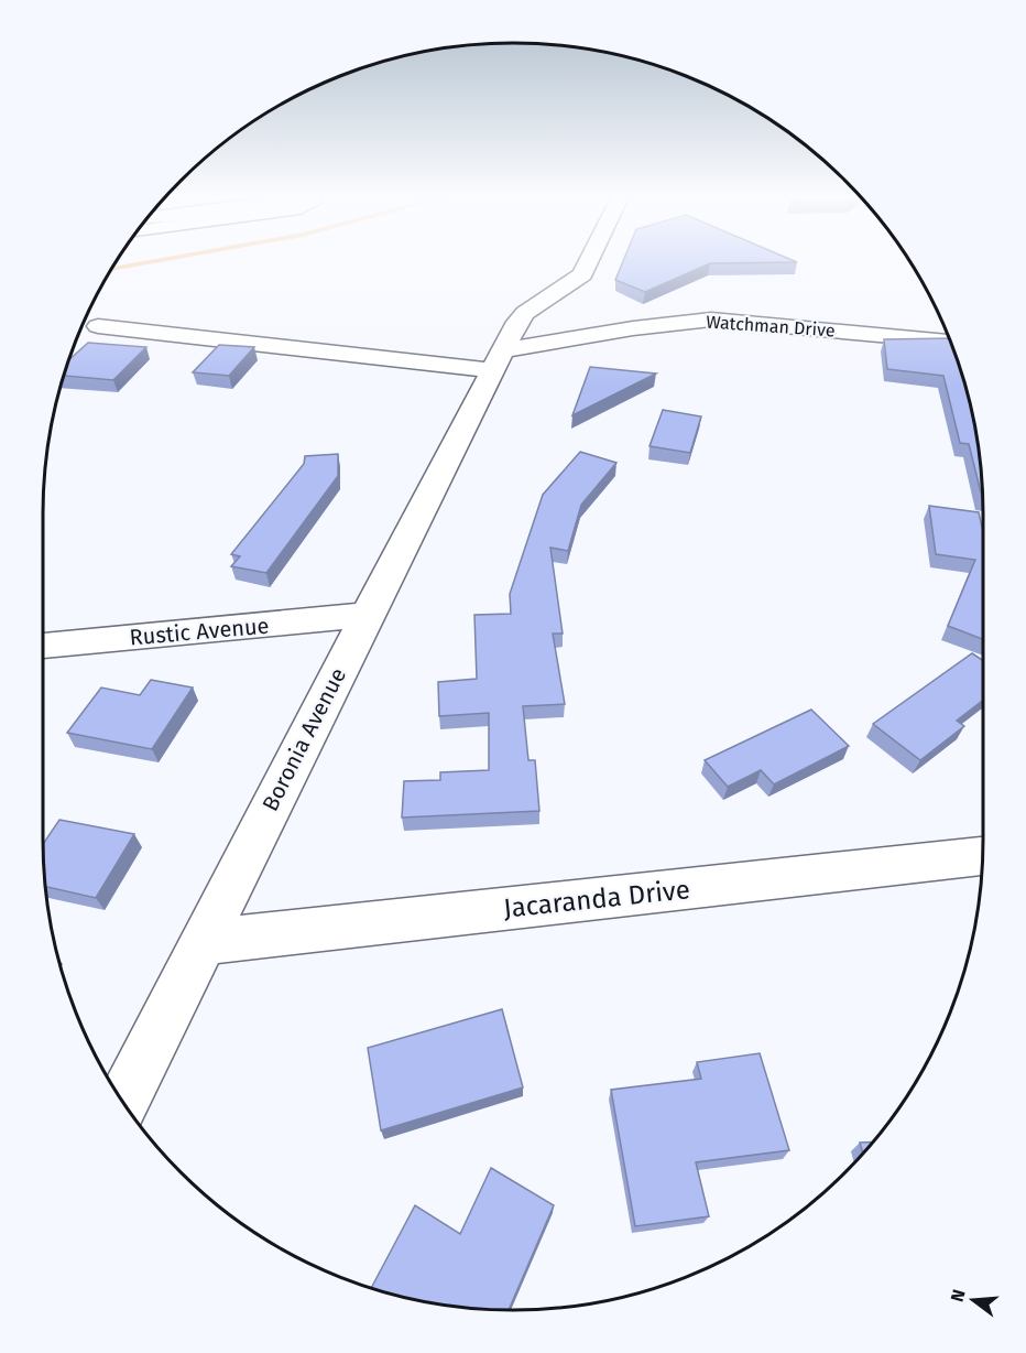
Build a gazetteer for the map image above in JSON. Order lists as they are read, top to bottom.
{
  "streets": {
    "street": [
      "Watchman Drive",
      "Rustic Avenue",
      "Boronia Avenue",
      "Jacaranda Drive"
    ]
  },
  "crossings": [
    ["Watchman Drive", "Boronia Avenue"],
    ["Rustic Avenue", "Boronia Avenue"],
    ["Boronia Avenue", "Jacaranda Drive"]
  ],
  "north": "left"
}
